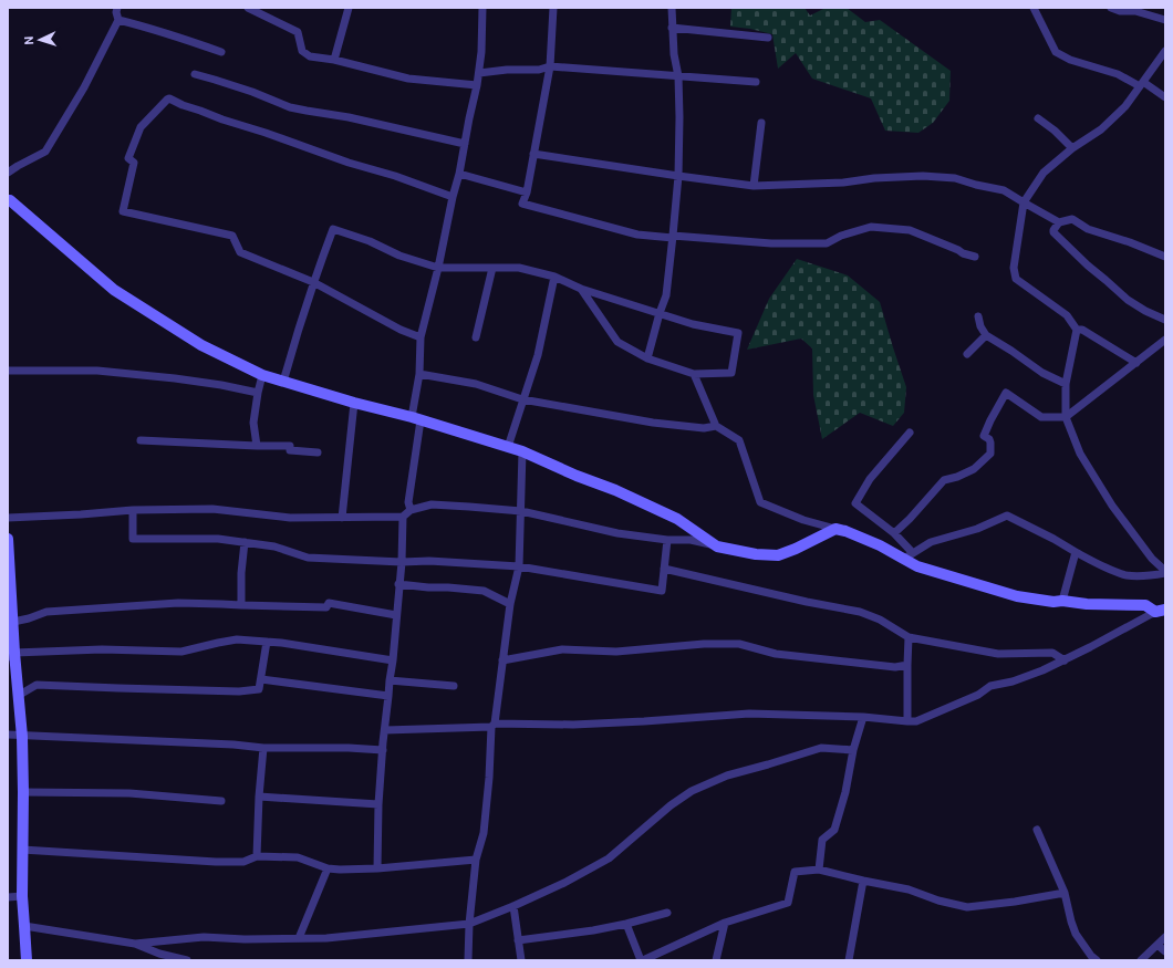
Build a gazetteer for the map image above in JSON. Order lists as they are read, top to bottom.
{
  "north": "left"
}
